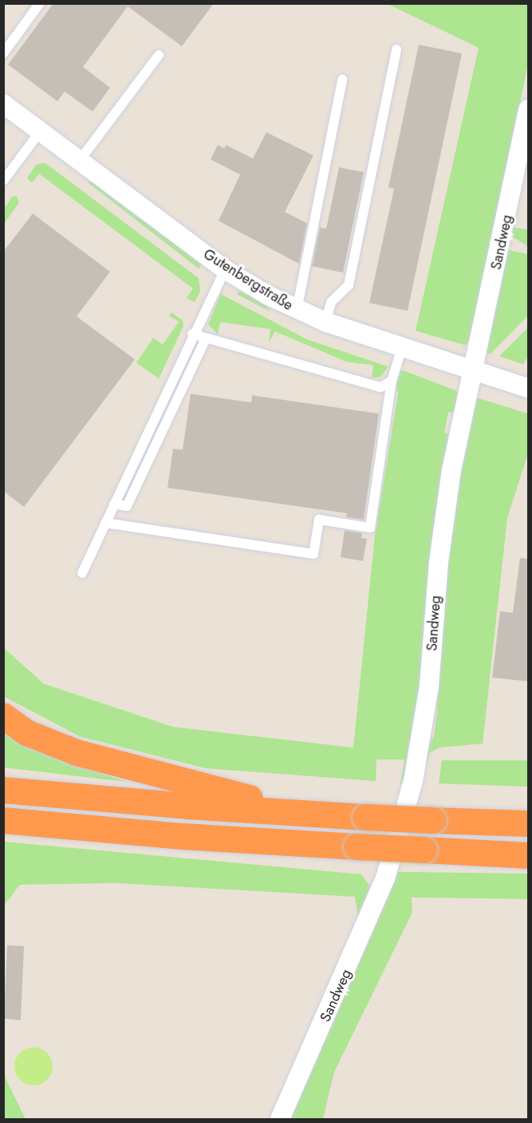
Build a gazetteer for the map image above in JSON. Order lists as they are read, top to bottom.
{
  "streets": {
    "street": ["Sandweg", "Gutenbergstraße"]
  },
  "crossings": [
    ["Sandweg", "Gutenbergstraße"]
  ]
}
